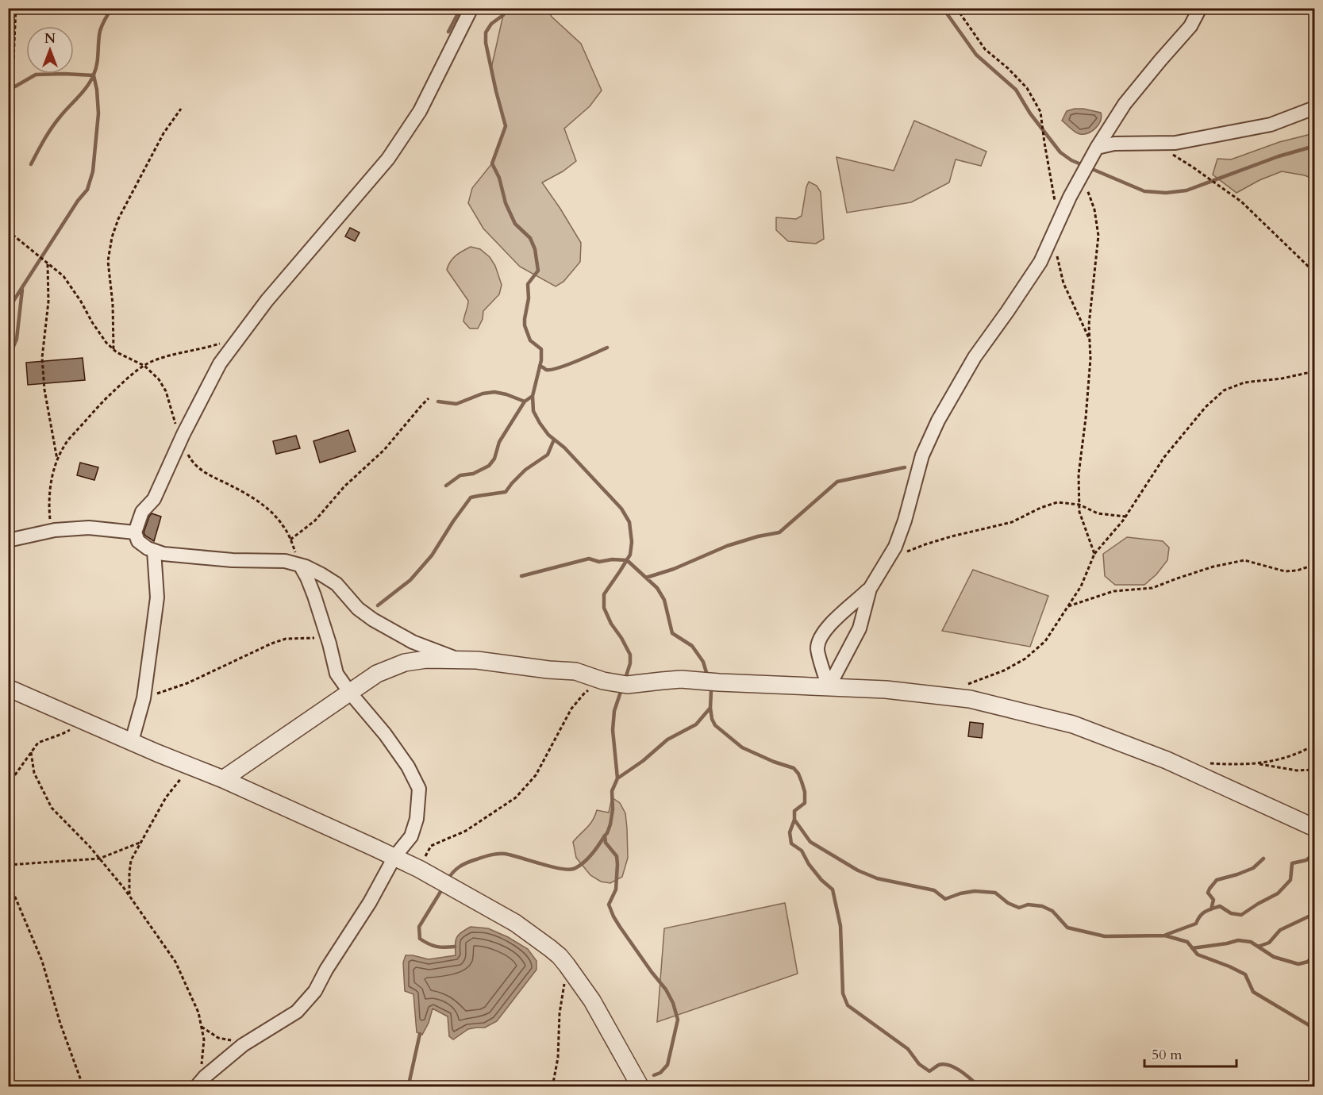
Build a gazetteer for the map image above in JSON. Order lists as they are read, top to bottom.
{
  "scale_bar": "50 m",
  "north": "top"
}
